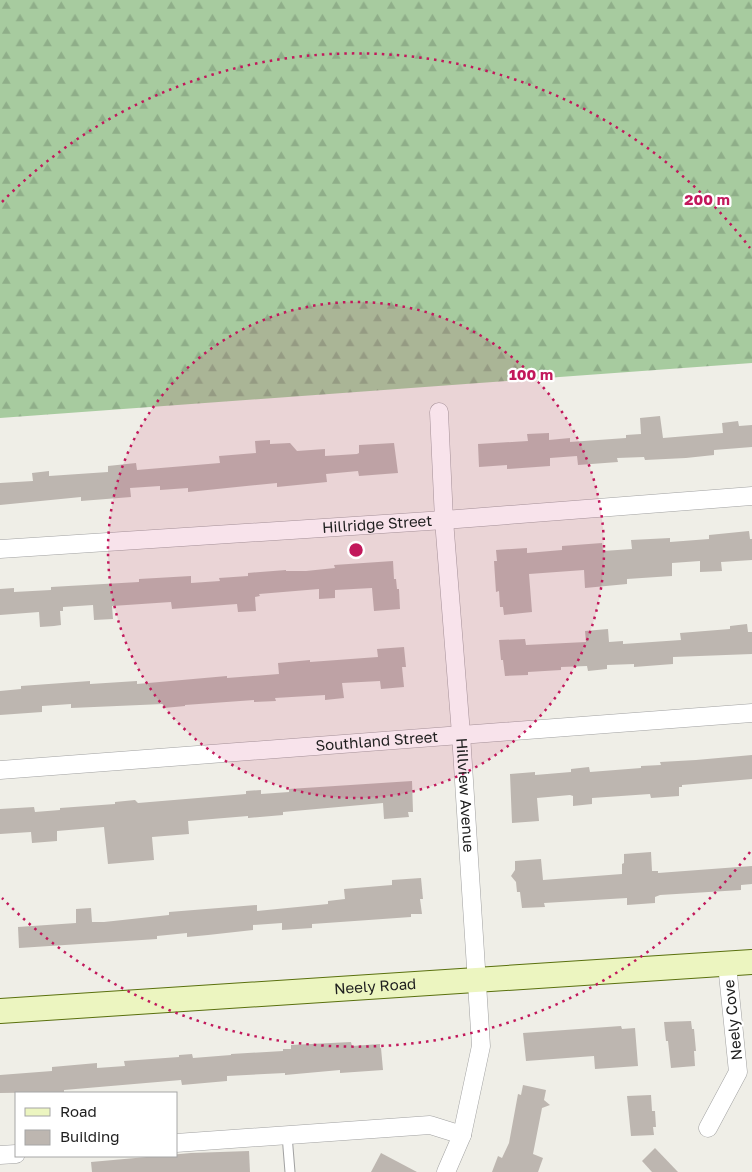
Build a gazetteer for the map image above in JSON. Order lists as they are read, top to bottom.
{
  "streets": {
    "street": [
      "Hillridge Street",
      "Southland Street",
      "Hillview Avenue",
      "Neely Road",
      "Neely Cove"
    ]
  },
  "crossings": [
    ["Hillridge Street", "Hillview Avenue"],
    ["Southland Street", "Hillview Avenue"],
    ["Hillview Avenue", "Neely Road"],
    ["Neely Road", "Neely Cove"]
  ],
  "legend": ["Road", "Building"],
  "rings": ["200 m", "100 m"]
}
